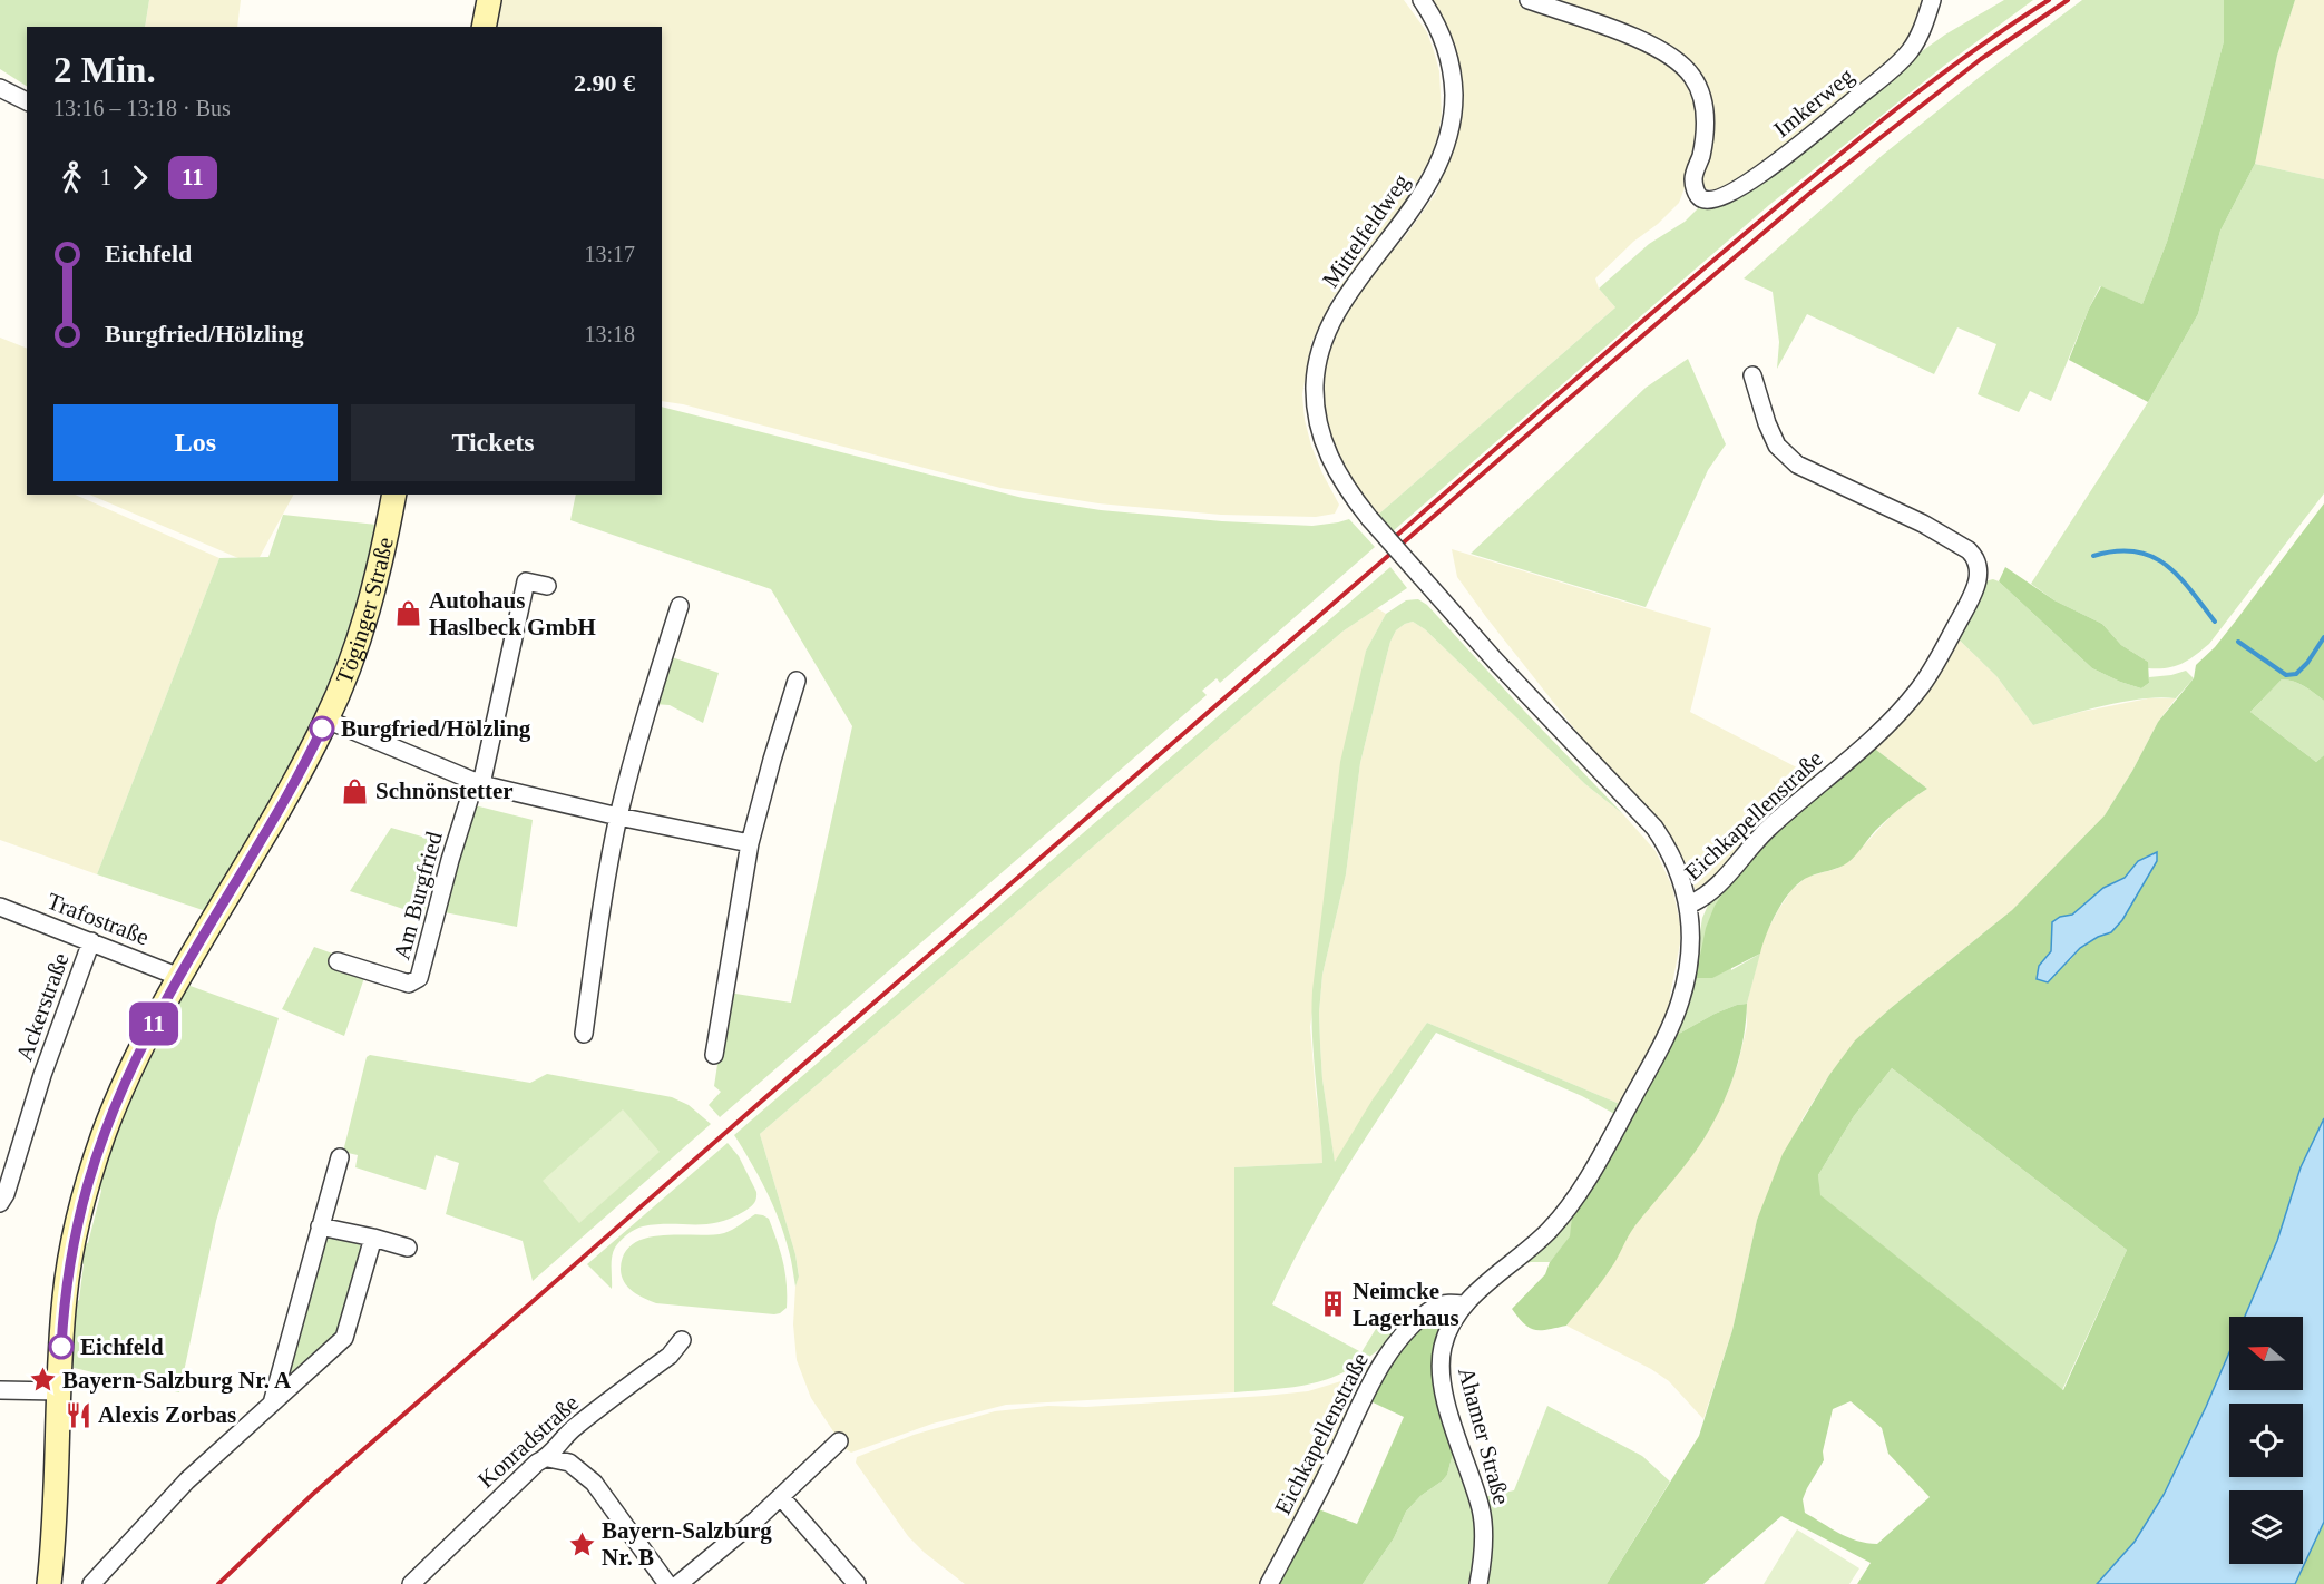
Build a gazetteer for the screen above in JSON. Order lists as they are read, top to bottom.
{
  "streets": {
    "street": [
      "Imkerweg",
      "Mittelfeldweg",
      "Töginger Straße",
      "Eichkapellenstraße",
      "Am Burgfried",
      "Trafostraße",
      "Ackerstraße",
      "Ahamer Straße",
      "Konradstraße"
    ]
  },
  "crossings": [
    ["Mittelfeldweg", "Eichkapellenstraße"],
    ["Töginger Straße", "Trafostraße"],
    ["Eichkapellenstraße", "Ahamer Straße"],
    ["Trafostraße", "Ackerstraße"]
  ],
  "places": {
    "shop": ["Autohaus Haslbeck GmbH", "Schnönstetter"],
    "other": ["Burgfried/Hölzling", "Eichfeld"],
    "building": ["Neimcke Lagerhaus"],
    "place": ["Bayern-Salzburg Nr. A", "Bayern-Salzburg Nr. B"],
    "restaurant": ["Alexis Zorbas"]
  },
  "lines": ["bus line 11"],
  "north": "left",
  "page": {
    "on_map": "11",
    "heading": ["2 Min.", "13:16 – 13:18 · Bus", "2.90 €"],
    "legs": ["1", "11"],
    "list": [
      {
        "name": "Eichfeld",
        "value": "13:17"
      },
      {
        "name": "Burgfried/Hölzling",
        "value": "13:18"
      }
    ],
    "buttons": ["Los", "Tickets"]
  }
}
